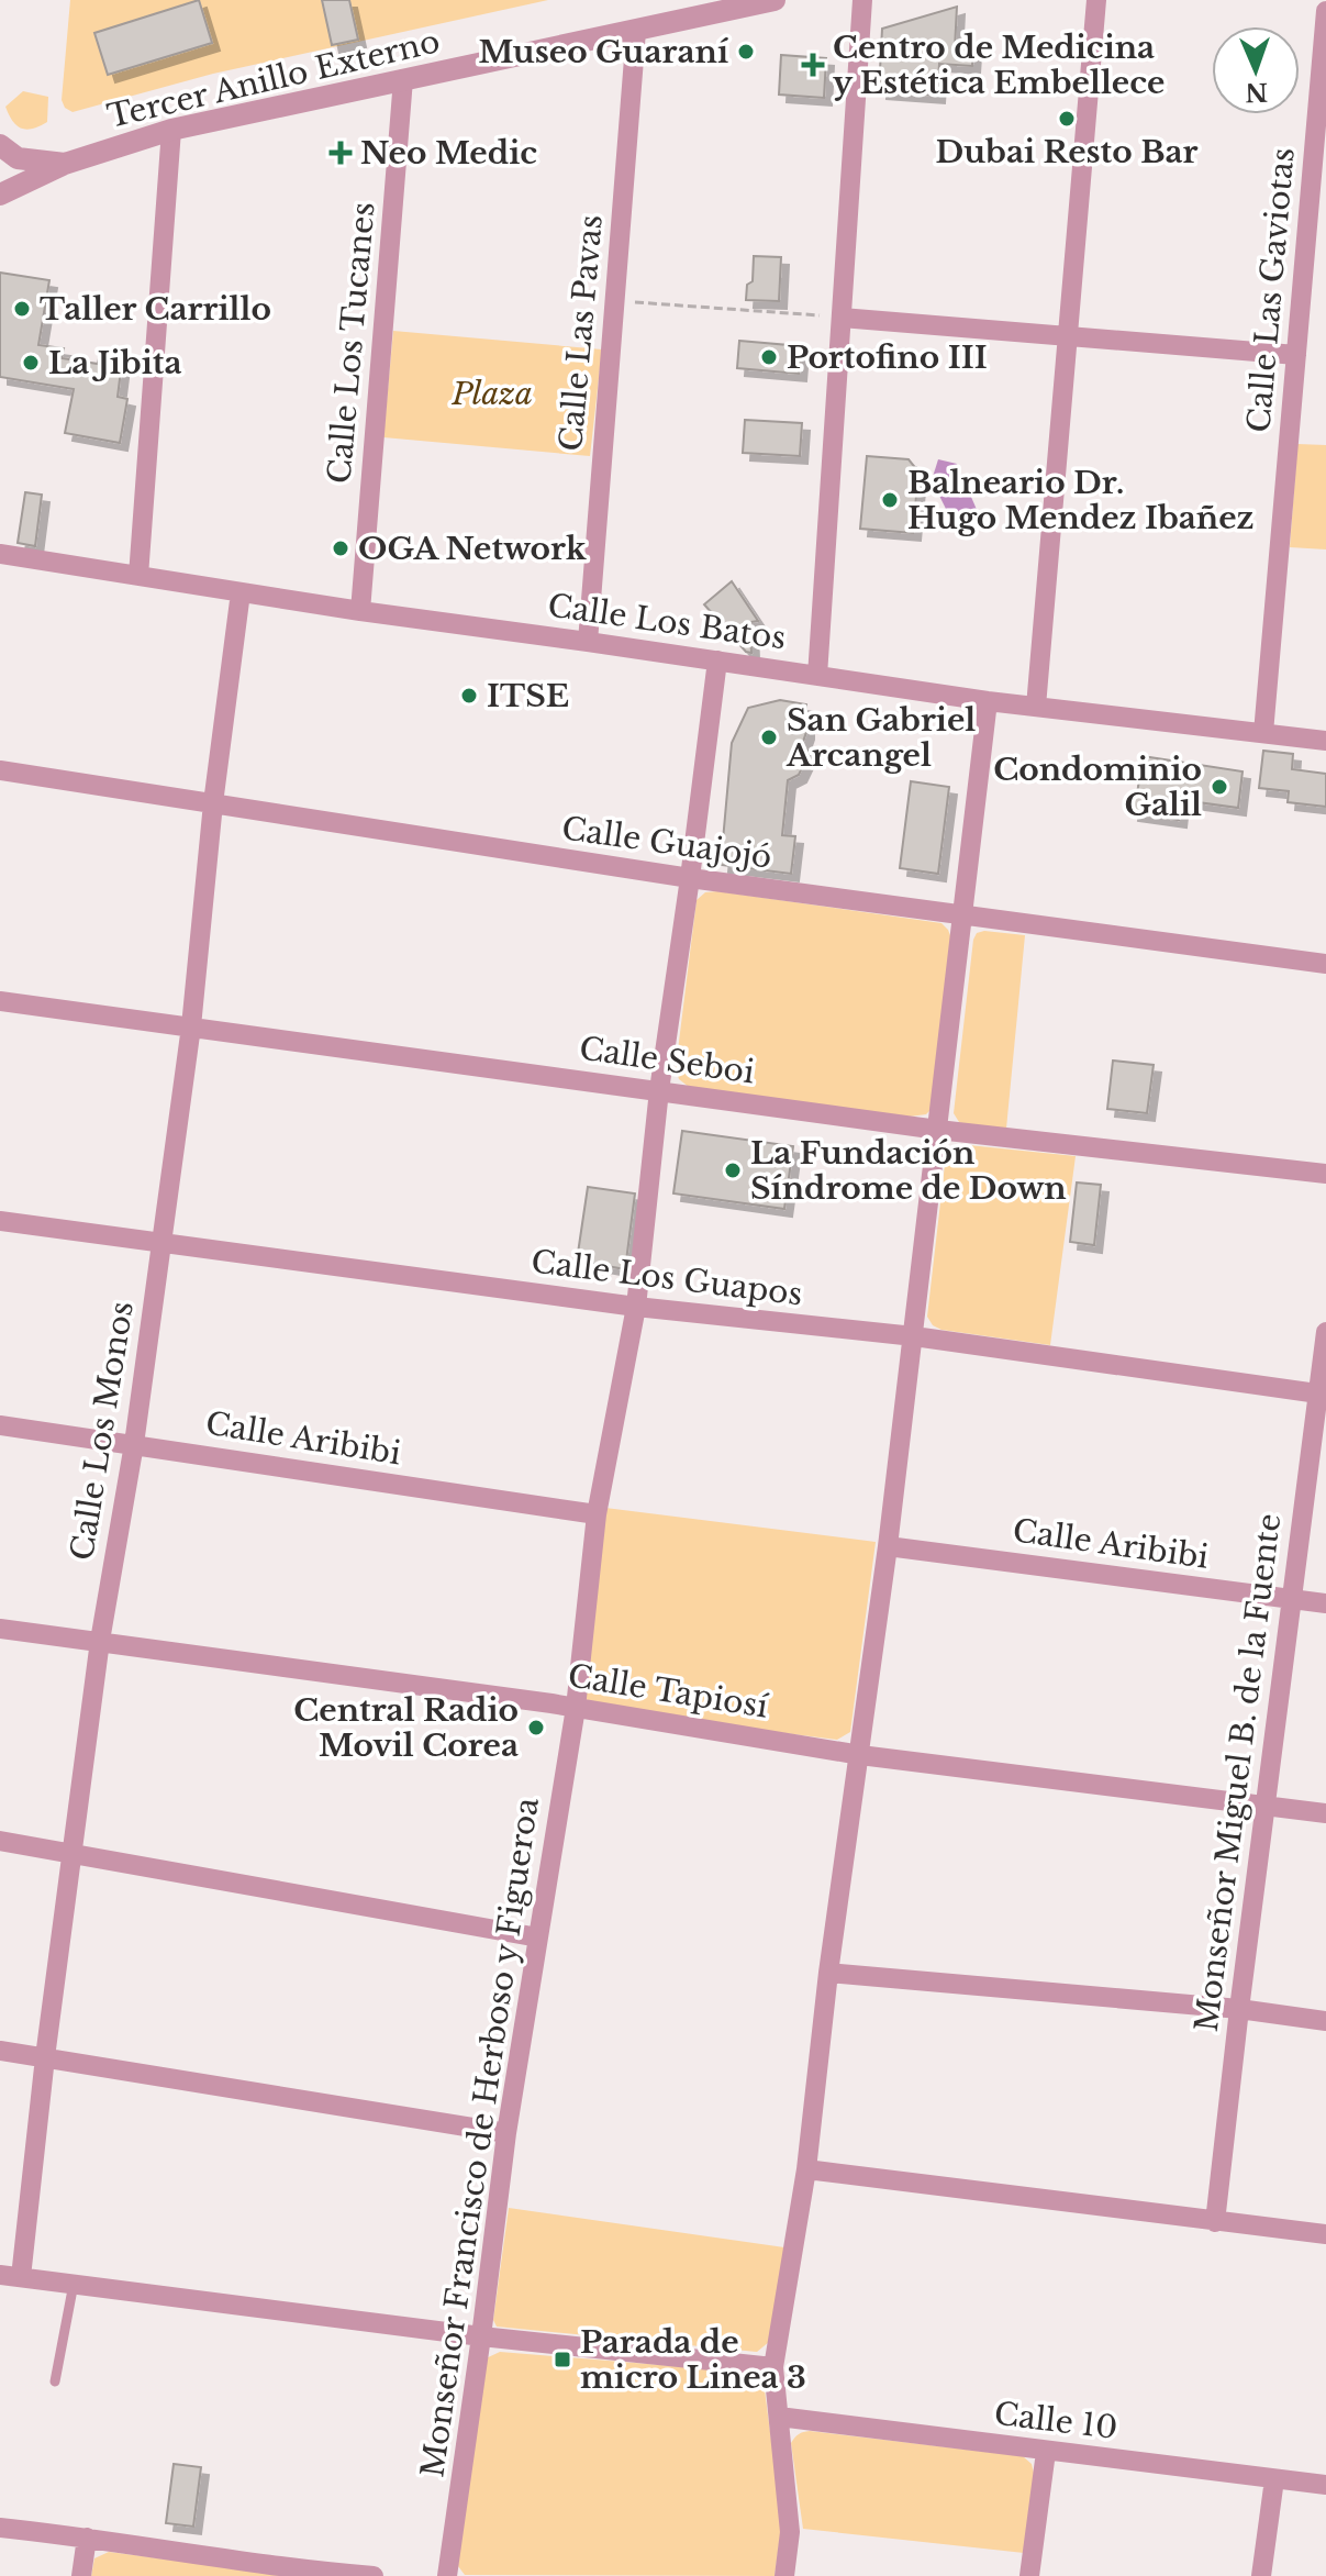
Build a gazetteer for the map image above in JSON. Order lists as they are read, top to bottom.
{
  "streets": {
    "street": [
      "Tercer Anillo Externo",
      "Calle Las Gaviotas",
      "Calle Las Pavas",
      "Calle Los Tucanes",
      "Calle Los Batos",
      "Calle Guajojó",
      "Calle Seboi",
      "Calle Los Guapos",
      "Calle Los Monos",
      "Calle Aribibi",
      "Calle Tapiosí",
      "Monseñor Miguel B. de la Fuente",
      "Monseñor Francisco de Herboso y Figueroa",
      "Calle 10"
    ]
  },
  "crossings": [
    ["Tercer Anillo Externo", "Calle Las Pavas"],
    ["Tercer Anillo Externo", "Calle Los Tucanes"],
    ["Calle Las Gaviotas", "Calle Los Batos"],
    ["Calle Las Pavas", "Calle Los Batos"],
    ["Calle Los Tucanes", "Calle Los Batos"],
    ["Calle Los Batos", "Calle Los Monos"],
    ["Calle Los Batos", "Monseñor Francisco de Herboso y Figueroa"],
    ["Calle Guajojó", "Calle Los Monos"],
    ["Calle Guajojó", "Monseñor Francisco de Herboso y Figueroa"],
    ["Calle Seboi", "Calle Los Monos"],
    ["Calle Seboi", "Monseñor Francisco de Herboso y Figueroa"],
    ["Calle Los Guapos", "Calle Los Monos"],
    ["Calle Los Guapos", "Monseñor Miguel B. de la Fuente"],
    ["Calle Los Guapos", "Monseñor Francisco de Herboso y Figueroa"],
    ["Calle Los Monos", "Calle Aribibi"],
    ["Calle Los Monos", "Calle Tapiosí"],
    ["Calle Aribibi", "Monseñor Miguel B. de la Fuente"],
    ["Calle Aribibi", "Monseñor Francisco de Herboso y Figueroa"],
    ["Calle Tapiosí", "Monseñor Miguel B. de la Fuente"],
    ["Calle Tapiosí", "Monseñor Francisco de Herboso y Figueroa"]
  ],
  "parks": ["Plaza"],
  "places": {
    "other": [
      "Museo Guaraní",
      "Dubai Resto Bar",
      "Taller Carrillo",
      "Portofino III",
      "La Jibita",
      "Balneario Dr. Hugo Mendez Ibañez",
      "OGA Network",
      "ITSE",
      "San Gabriel Arcangel",
      "Condominio Galil",
      "La Fundación Síndrome de Down",
      "Central Radio Movil Corea"
    ],
    "health": ["Centro de Medicina y Estética Embellece", "Neo Medic"],
    "transit": ["Parada de micro Linea 3"]
  },
  "north": "bottom"
}
